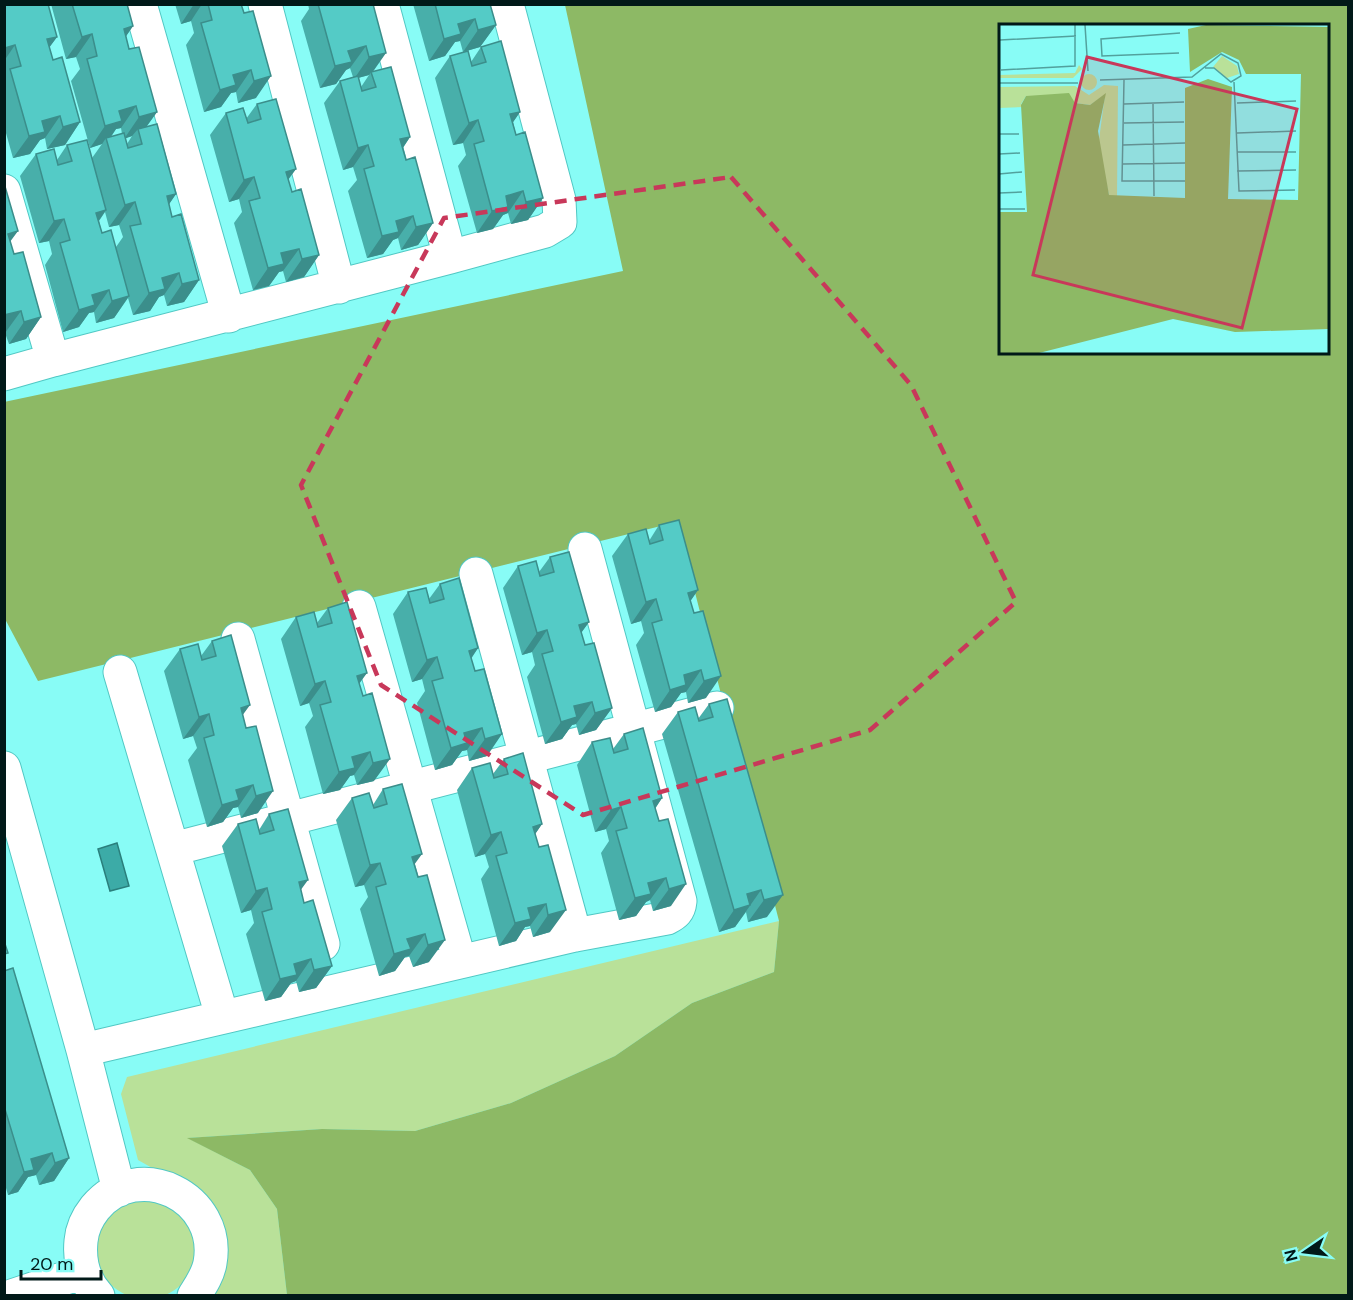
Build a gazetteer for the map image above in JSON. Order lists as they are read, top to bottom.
{
  "scale_bar": "20 m",
  "north": "left"
}
